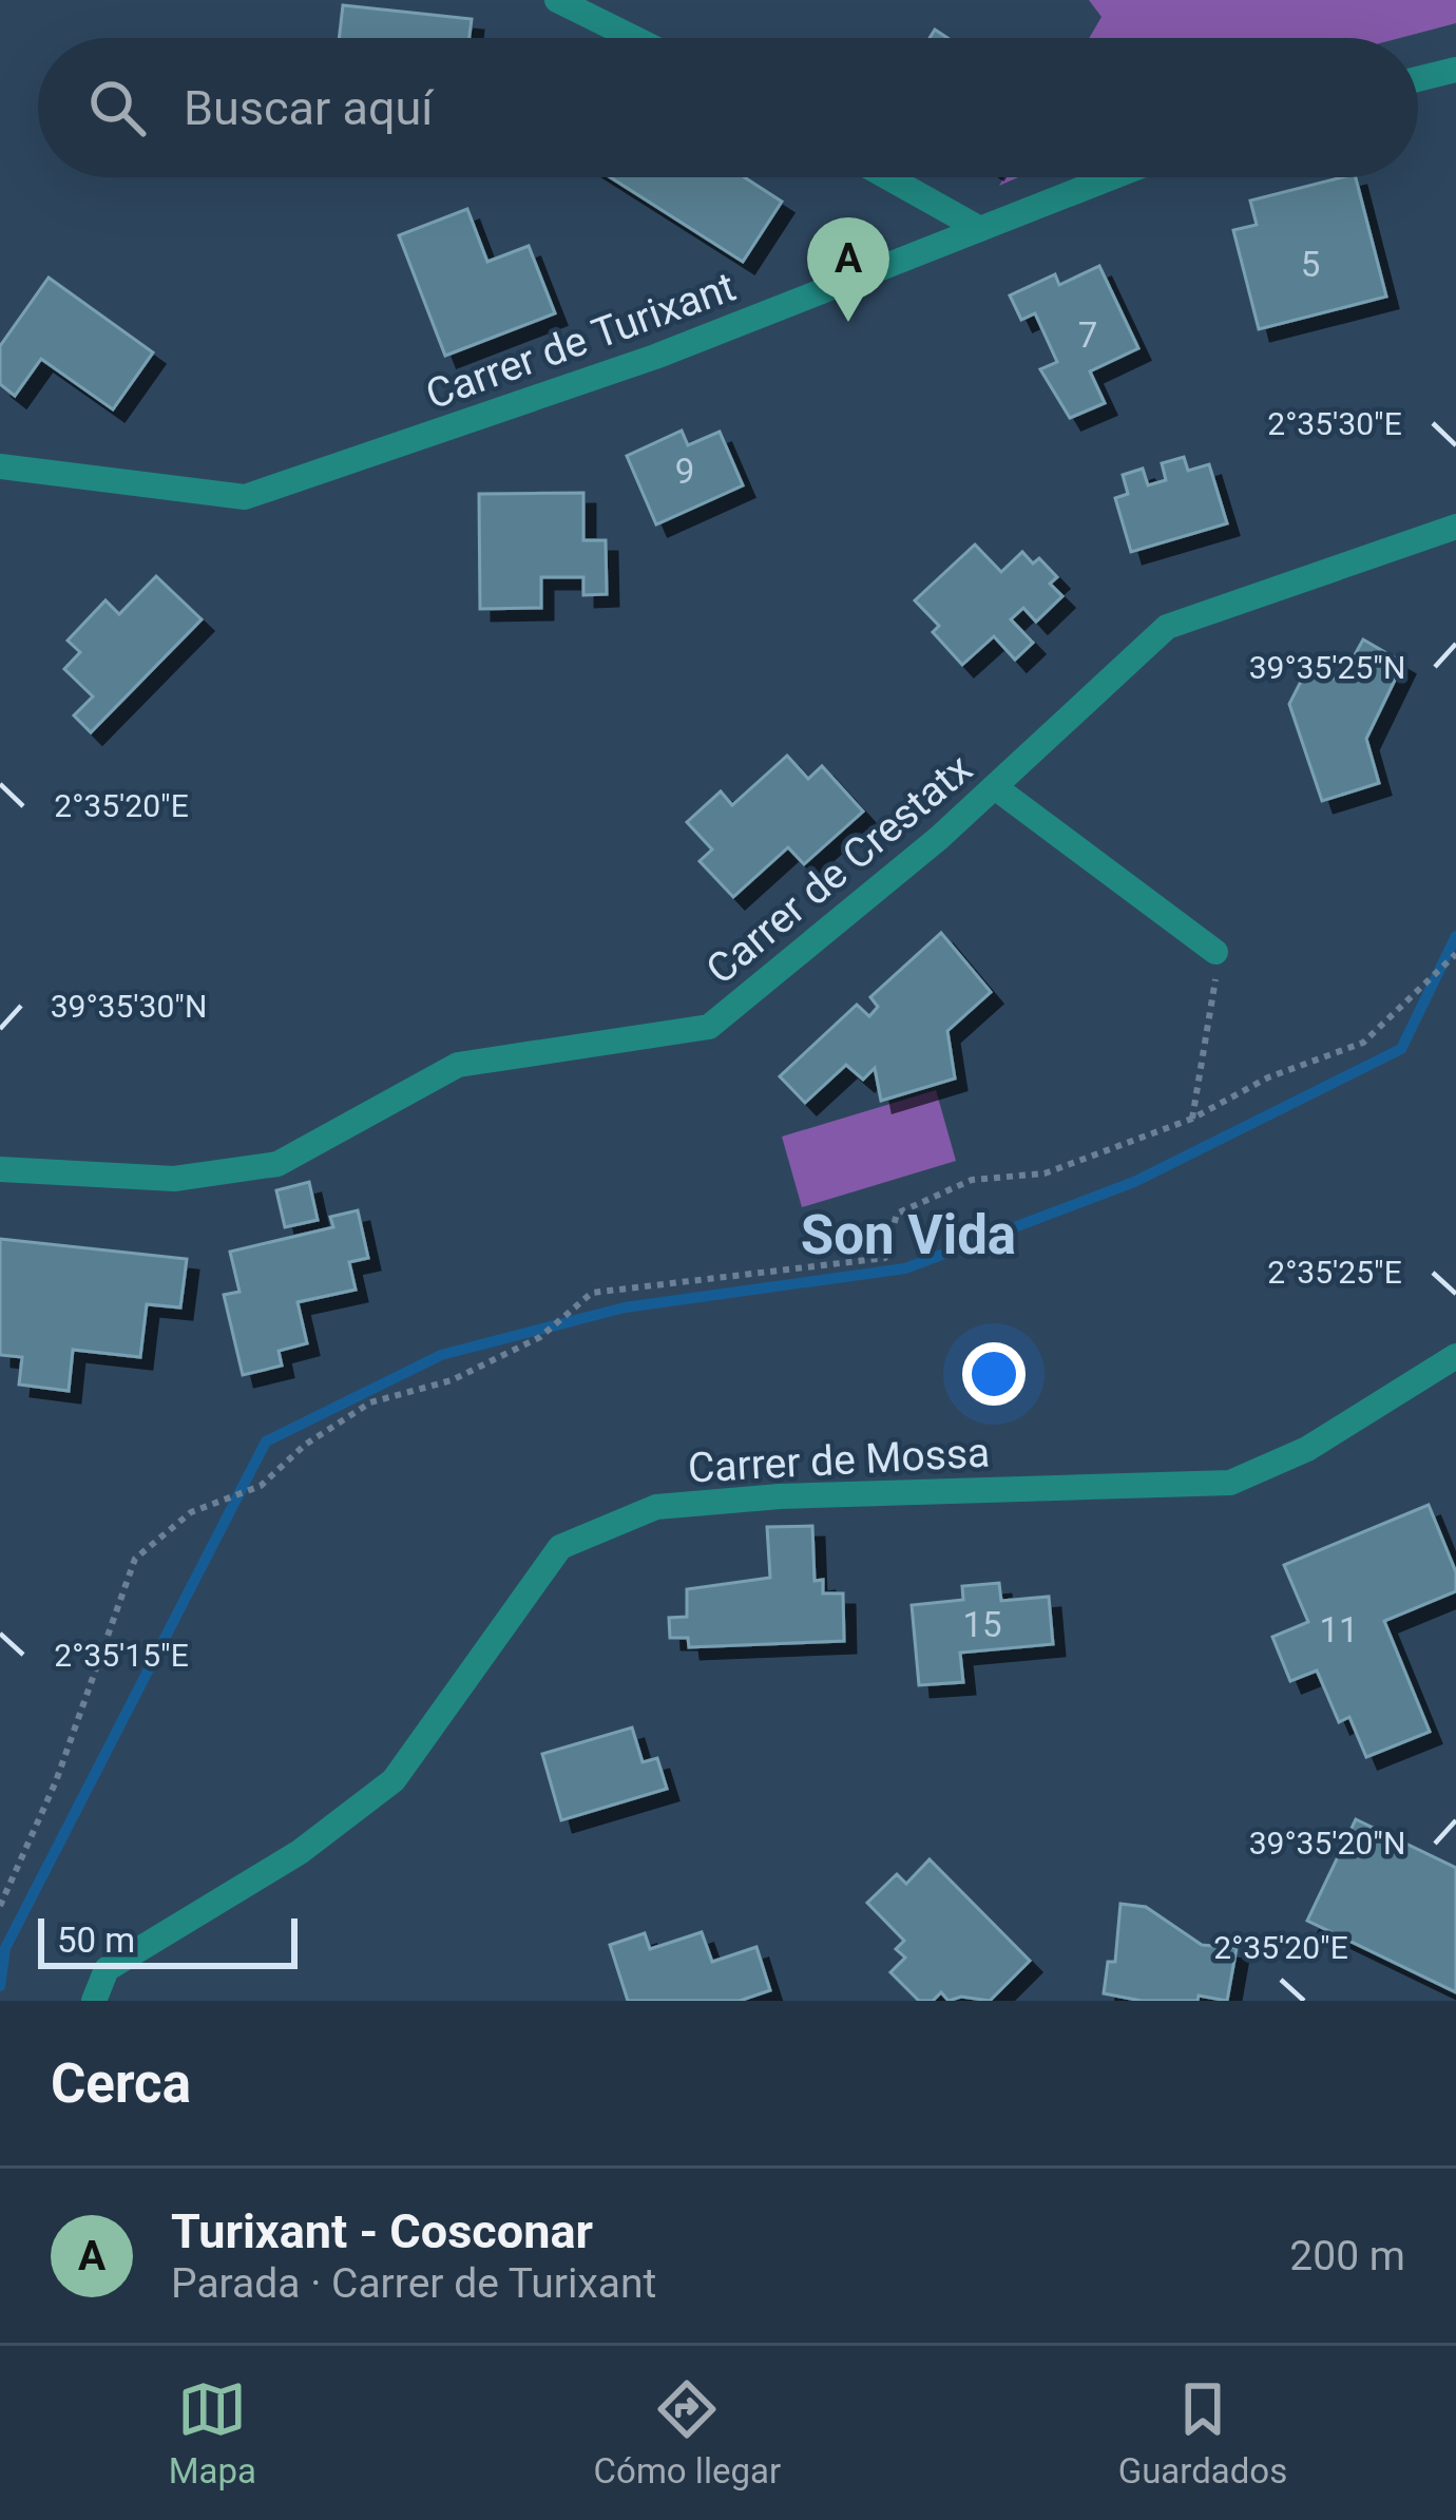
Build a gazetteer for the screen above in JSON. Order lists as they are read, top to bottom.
{
  "streets": {
    "street": ["Carrer de Turixant", "Carrer de Crestatx", "Carrer de Mossa"]
  },
  "districts": ["Son Vida"],
  "house_numbers": [
    "5",
    "7",
    "9",
    "15",
    "11"
  ],
  "scale_bar": "50 m",
  "page": {
    "search": "Buscar aquí",
    "pins": "A",
    "scale": "50 m",
    "heading": "Cerca",
    "list": [
      {
        "mark": "A",
        "name": "Turixant - Cosconar",
        "note": "Parada · Carrer de Turixant",
        "value": "200 m"
      }
    ],
    "nav": ["Mapa", "Cómo llegar", "Guardados"]
  },
  "coordinates": [
    "2°35'30\"E",
    "39°35'25\"N",
    "2°35'20\"E",
    "39°35'30\"N",
    "2°35'25\"E",
    "2°35'15\"E",
    "39°35'20\"N"
  ]
}
